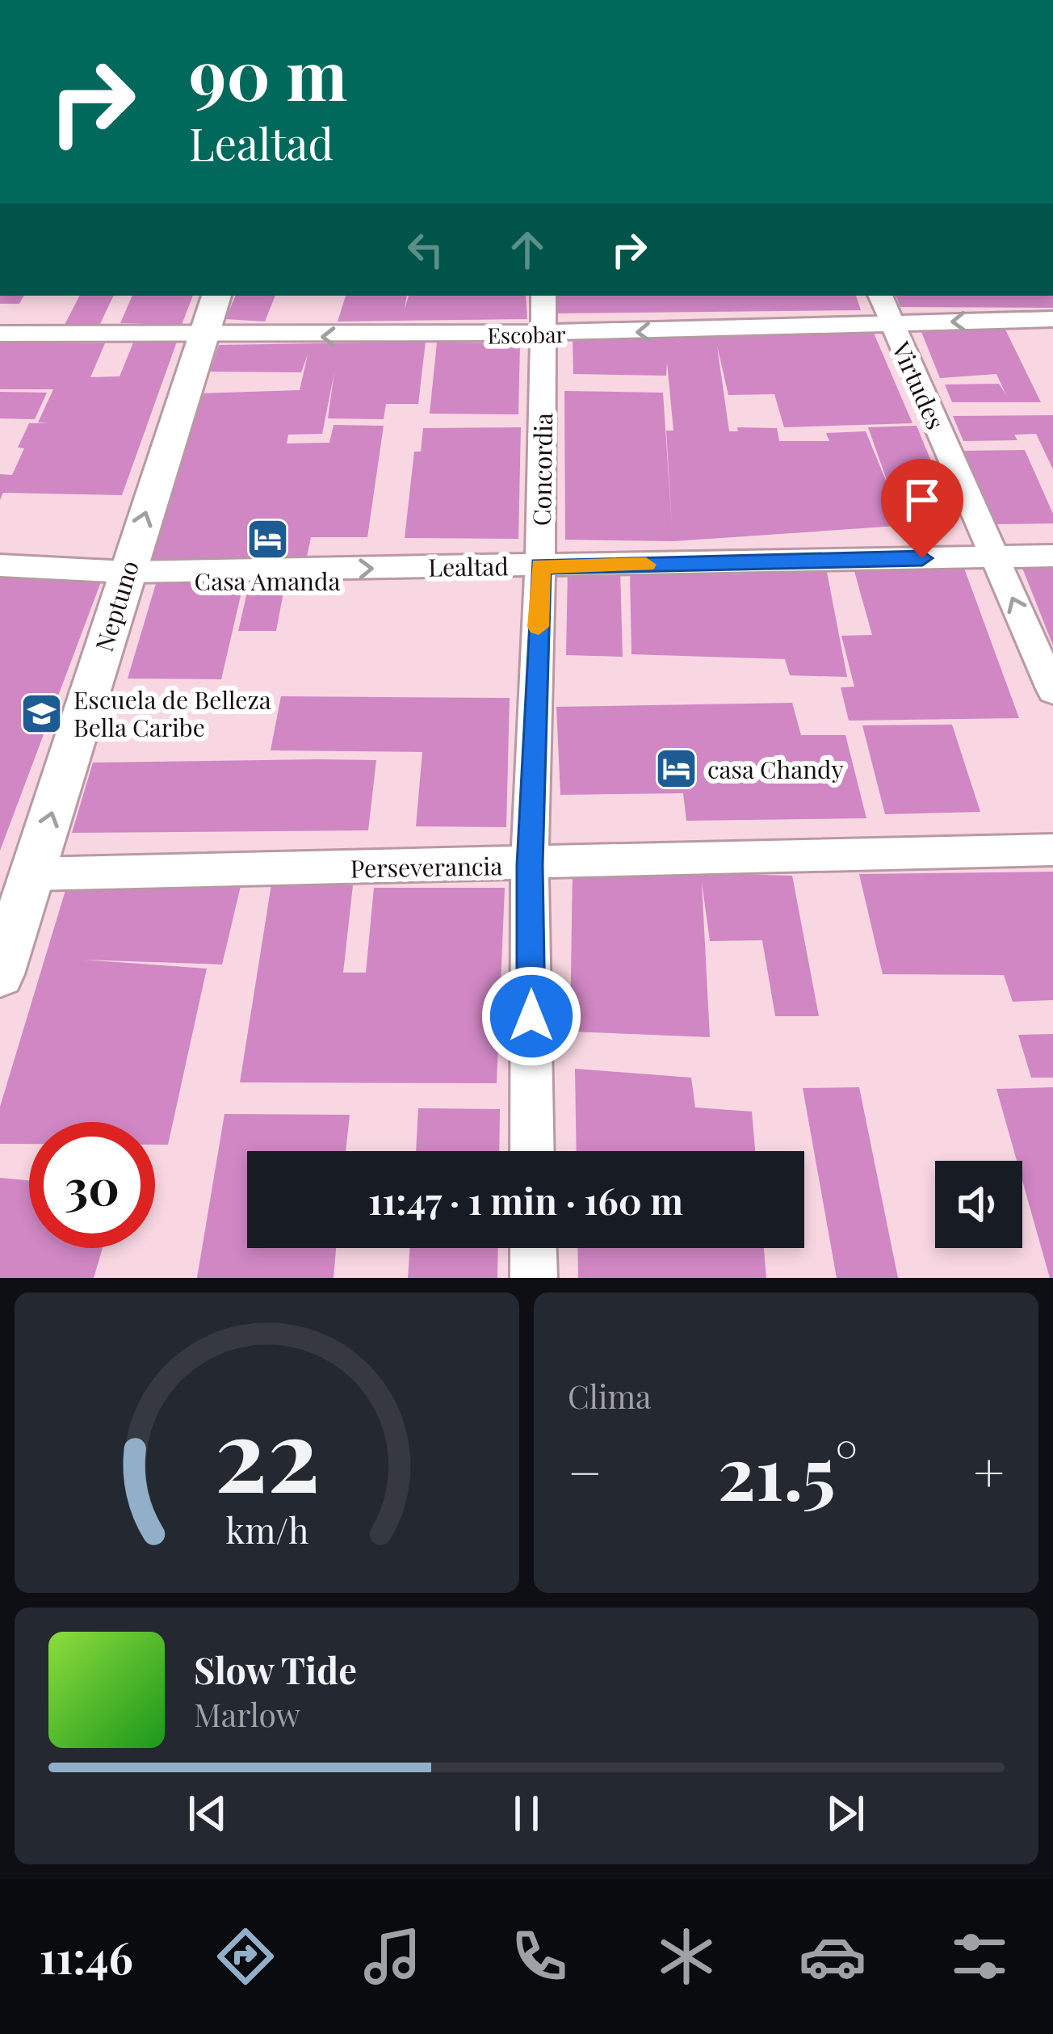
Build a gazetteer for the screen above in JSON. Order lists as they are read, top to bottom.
{
  "streets": {
    "street": [
      "Escobar",
      "Virtudes",
      "Concordia",
      "Lealtad",
      "Neptuno",
      "Perseverancia"
    ]
  },
  "crossings": [
    ["Escobar", "Virtudes"],
    ["Escobar", "Concordia"],
    ["Escobar", "Neptuno"],
    ["Virtudes", "Lealtad"],
    ["Concordia", "Lealtad"],
    ["Concordia", "Perseverancia"],
    ["Lealtad", "Neptuno"],
    ["Neptuno", "Perseverancia"]
  ],
  "one_way": ["Escobar", "Lealtad", "Neptuno"],
  "places": {
    "hotel": ["Casa Amanda", "casa Chandy"],
    "school or university": ["Escuela de Belleza Bella Caribe"]
  },
  "page": {
    "turn": ["90 m", "Lealtad"],
    "limit": "30",
    "trip": "11:47 · 1 min · 160 m",
    "tile": "Clima",
    "heat": ["−", "21.5°", "+"],
    "song": ["Slow Tide", "Marlow"],
    "tabs": "11:46",
    "gauge": ["22", "km/h"]
  }
}
